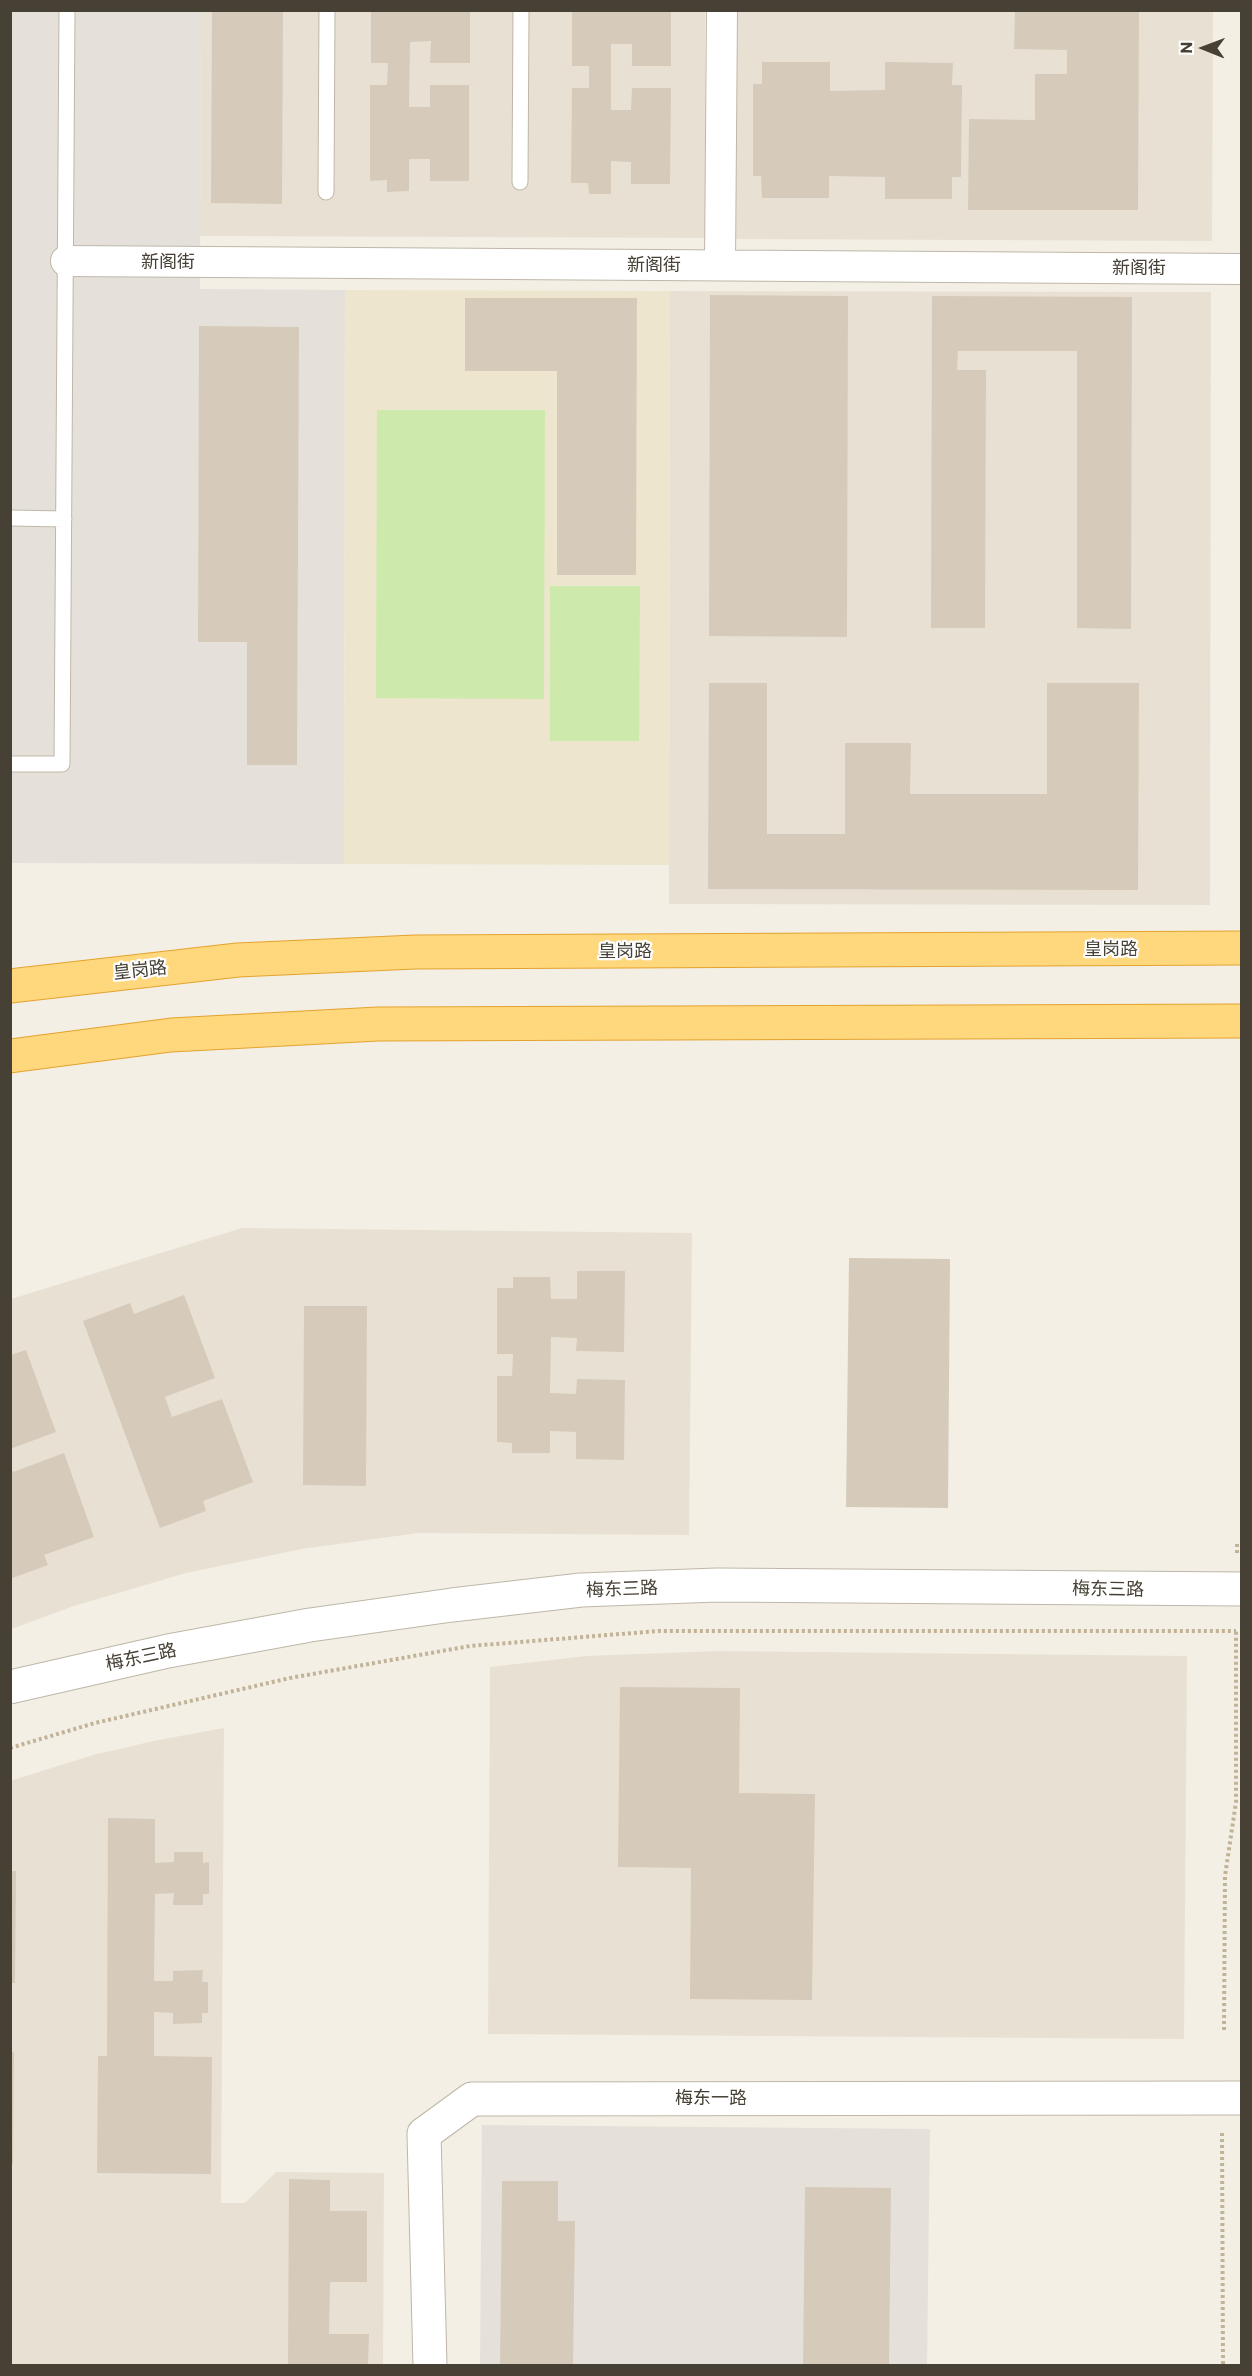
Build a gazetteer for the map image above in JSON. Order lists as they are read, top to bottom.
{
  "streets": {
    "highway": ["皇岗路"],
    "street": ["新阁街", "梅东三路", "梅东一路"]
  },
  "north": "left"
}
